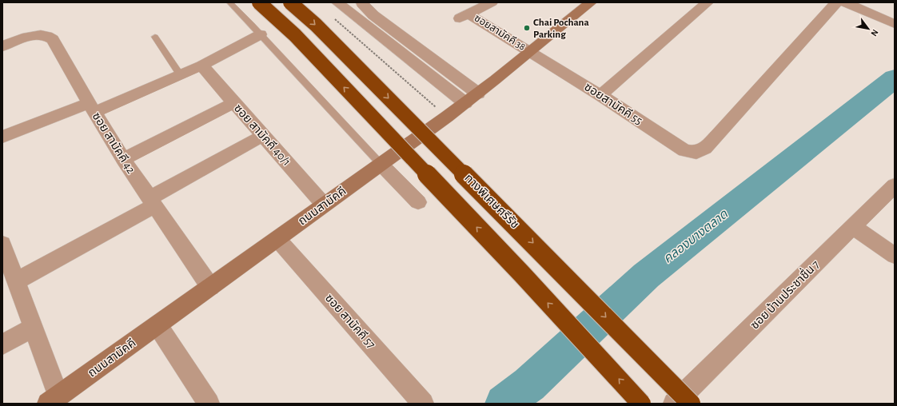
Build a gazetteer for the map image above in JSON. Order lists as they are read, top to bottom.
{
  "streets": {
    "highway": ["ทางพิเศษศรีรัช"],
    "main road": ["ถนนสามัคคี"],
    "street": [
      "ซอยสามัคคี 38",
      "ซอยสามัคคี 55",
      "ซอย สามัคคี 40/1",
      "ซอย สามัคคี 42",
      "ซอย บ้านประชาชื่น 7",
      "ซอย สามัคคี 57"
    ]
  },
  "crossings": [
    ["ซอยสามัคคี 38", "ซอยสามัคคี 55"],
    ["ซอยสามัคคี 38", "ถนนสามัคคี"],
    ["ซอยสามัคคี 55", "ถนนสามัคคี"],
    ["ซอย สามัคคี 40/1", "ถนนสามัคคี"],
    ["ซอย สามัคคี 42", "ถนนสามัคคี"],
    ["ถนนสามัคคี", "ซอย สามัคคี 57"]
  ],
  "water": ["คลองบางตลาด"],
  "places": ["Chai Pochana Parking"],
  "north": "bottom right"
}
